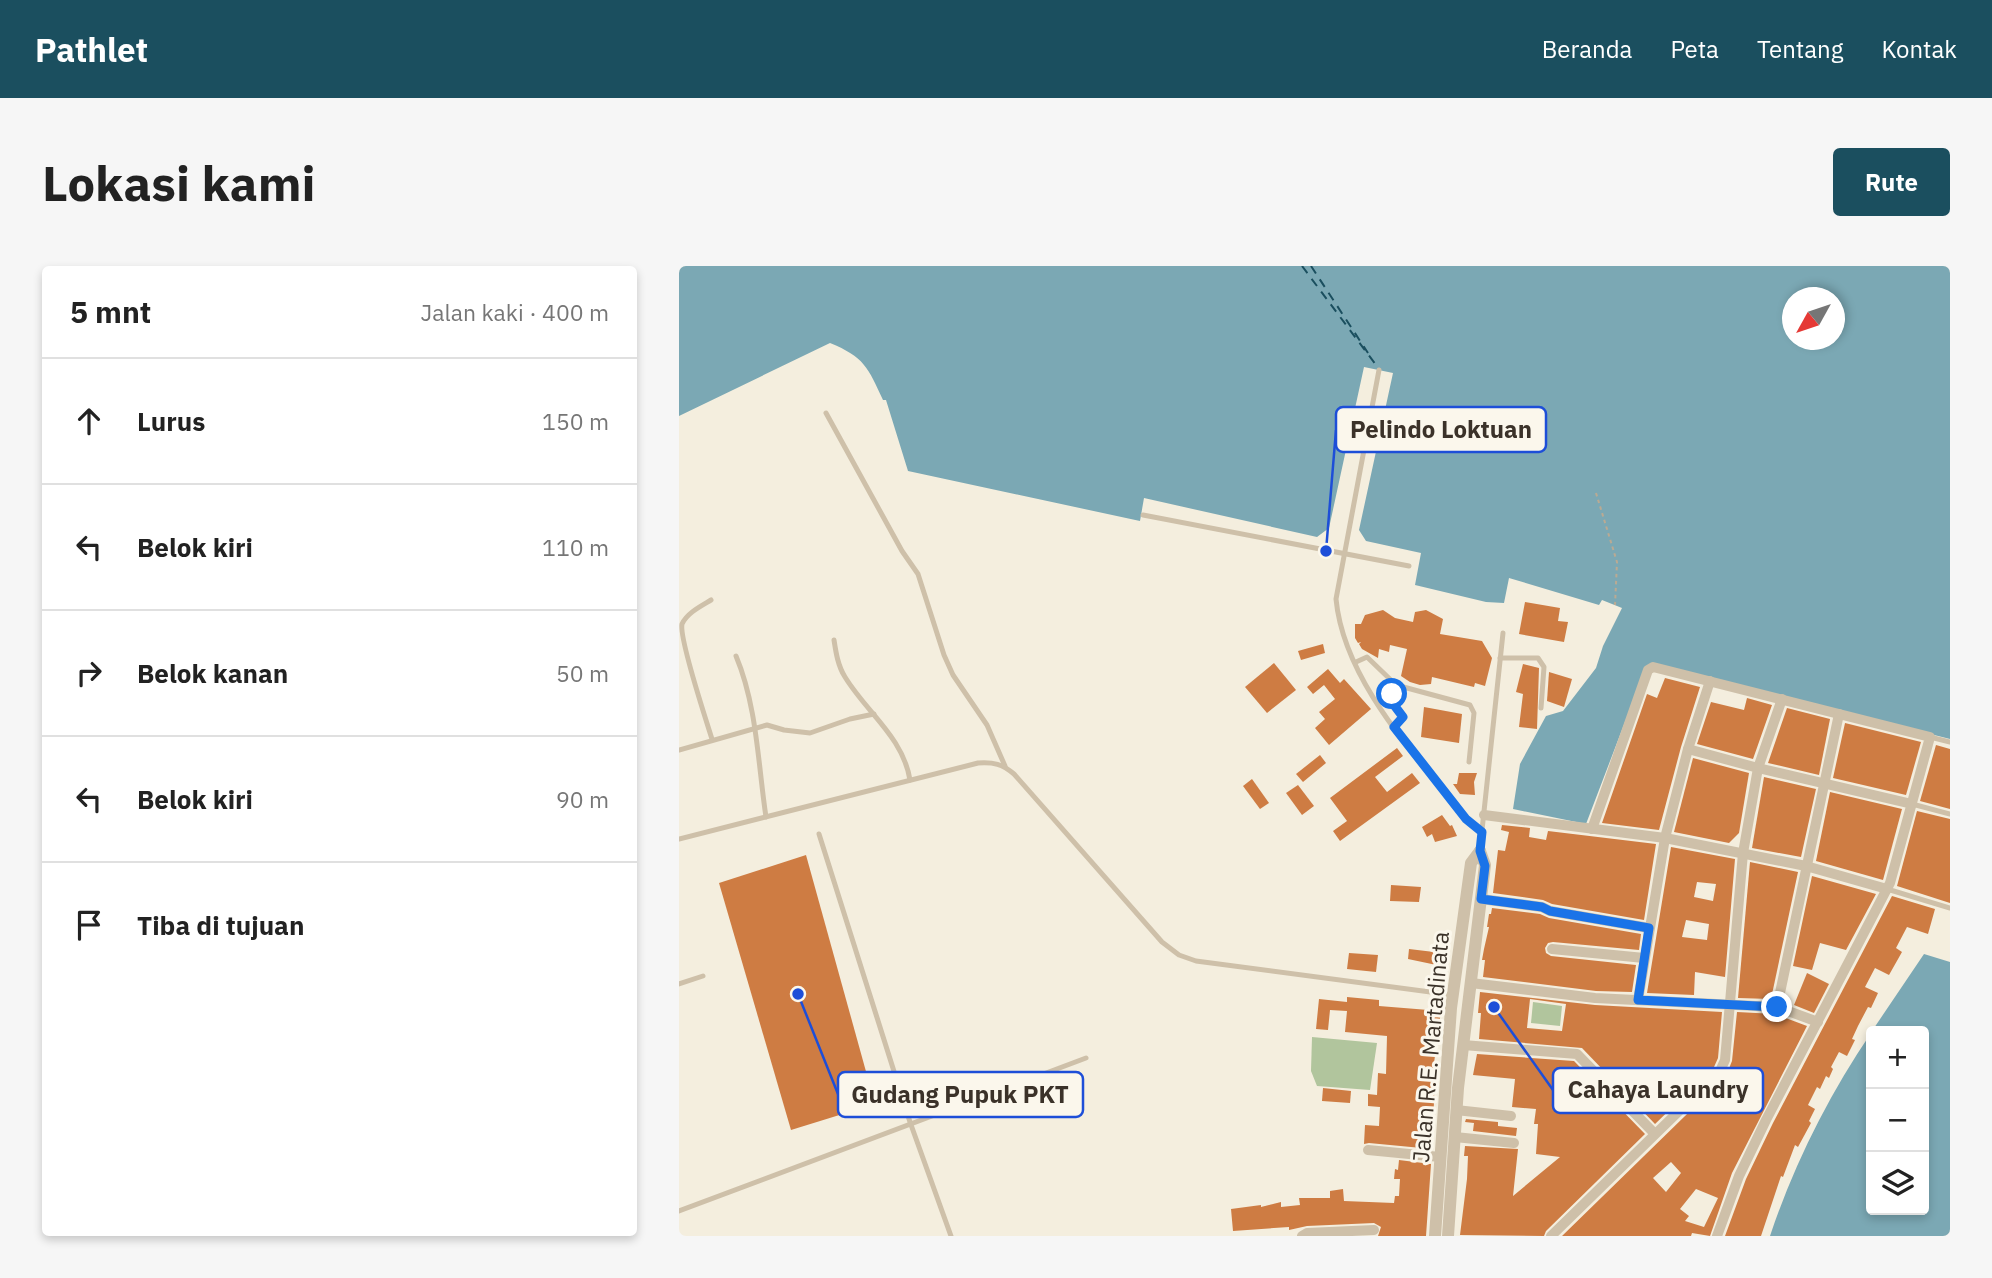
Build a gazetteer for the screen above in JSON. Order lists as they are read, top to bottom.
{
  "streets": {
    "street": ["Jalan R.E. Martadinata"]
  },
  "places": ["Pelindo Loktuan", "Gudang Pupuk PKT", "Cahaya Laundry"],
  "north": "bottom left",
  "page": {
    "header": "Pathlet",
    "nav": [
      "Beranda",
      "Peta",
      "Tentang",
      "Kontak"
    ],
    "buttons": "Rute",
    "title": "Lokasi kami",
    "heading": ["5 mnt", "Jalan kaki · 400 m"],
    "list": [
      ["Lurus", "150 m"],
      ["Belok kiri", "110 m"],
      ["Belok kanan", "50 m"],
      ["Belok kiri", "90 m"],
      "Tiba di tujuan"
    ],
    "map_buttons": ["+", "−"]
  }
}
